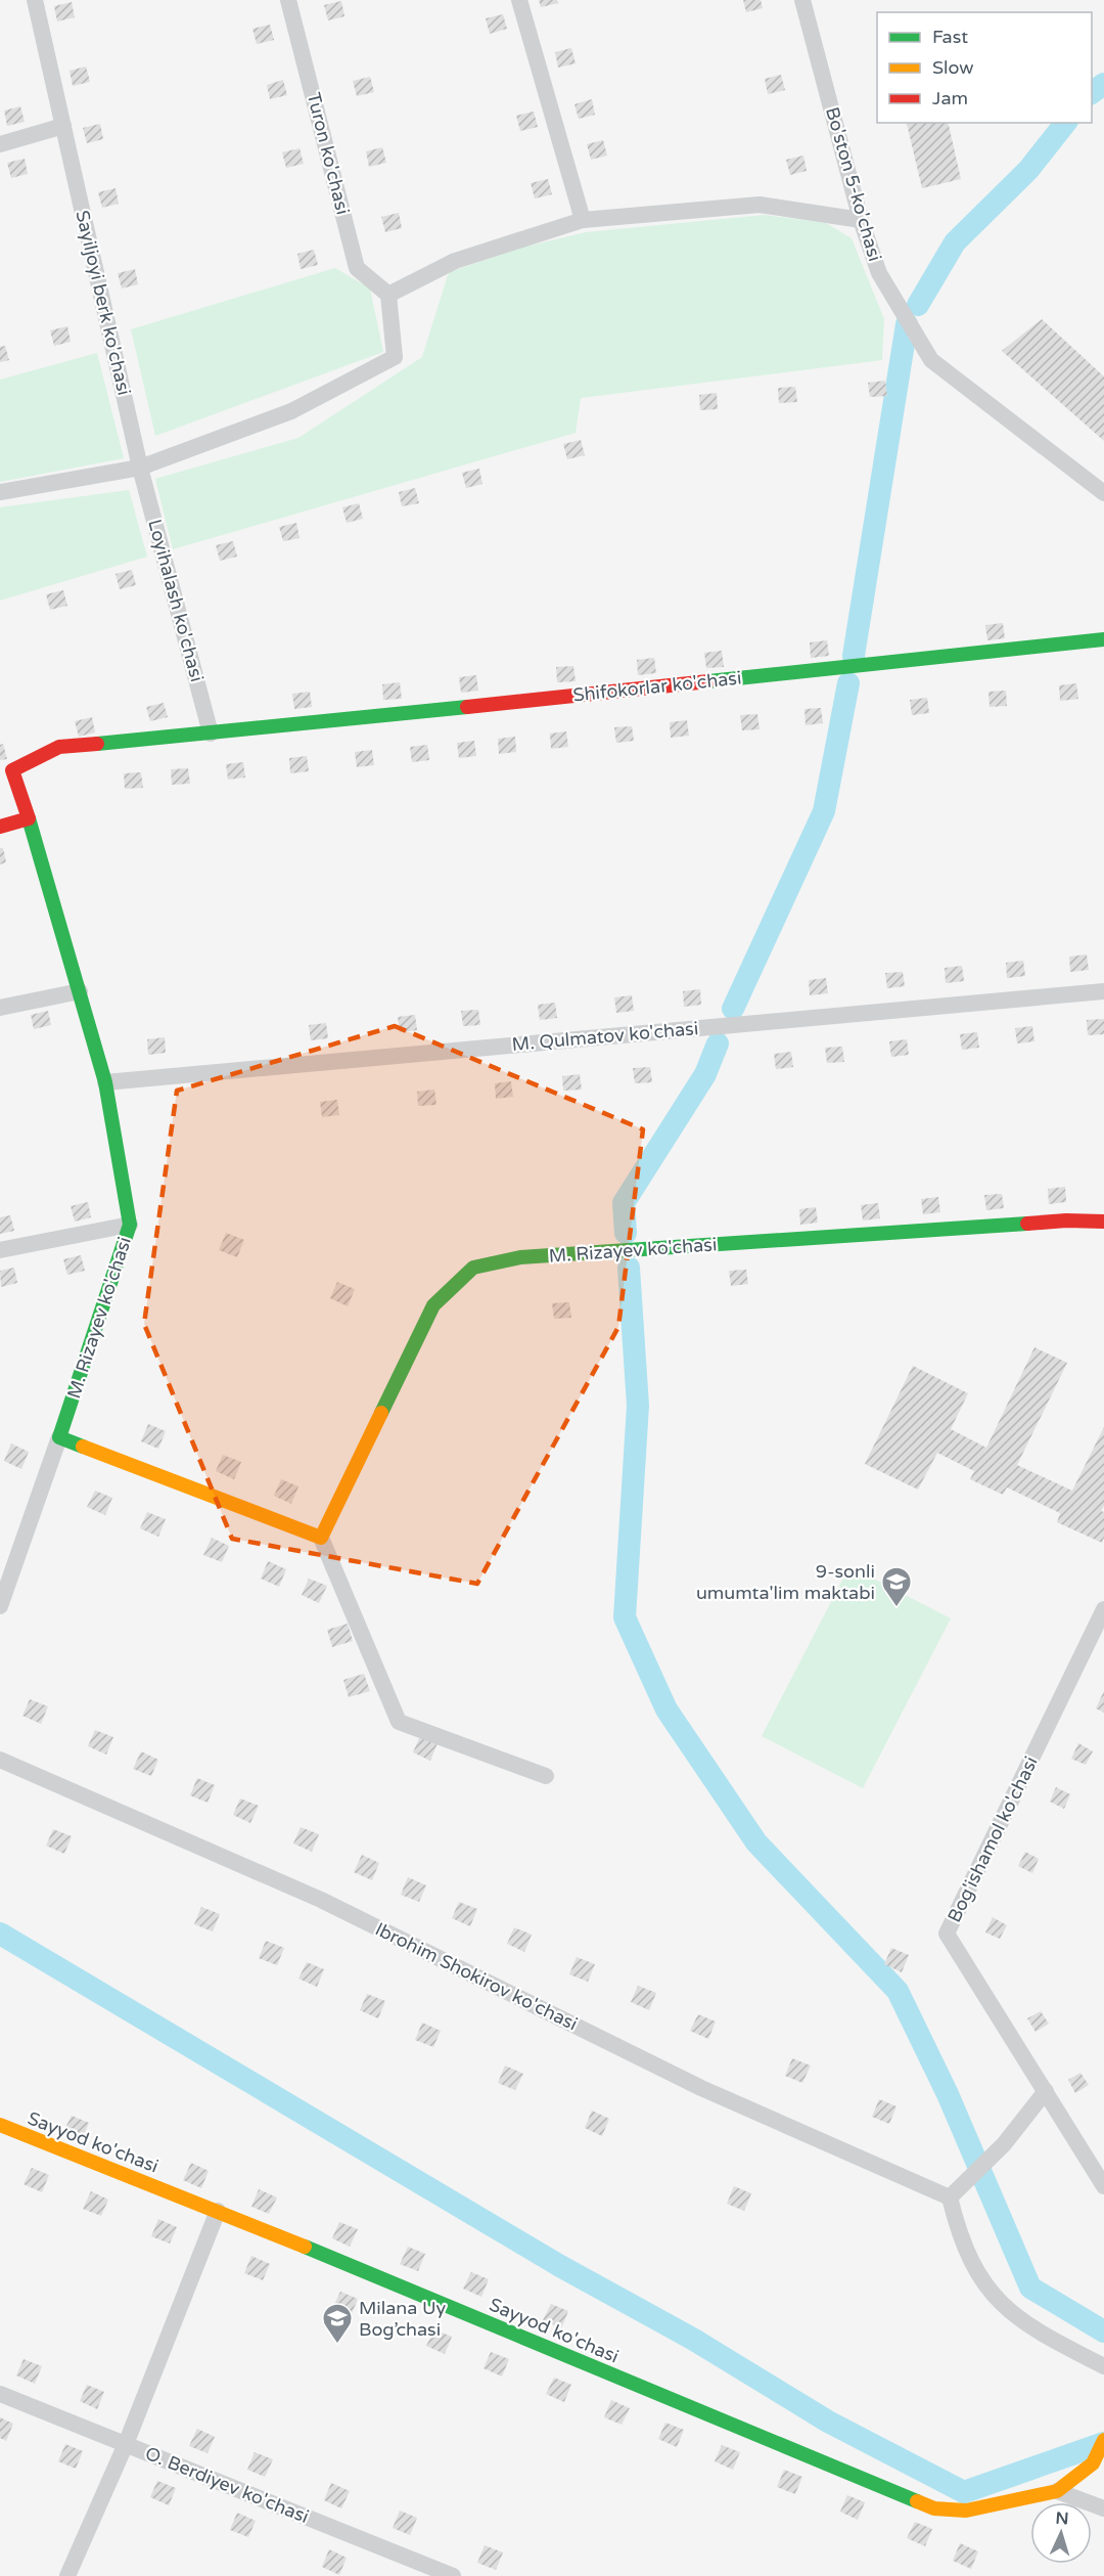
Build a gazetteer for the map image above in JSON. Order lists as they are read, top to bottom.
{
  "streets": {
    "street": [
      "Turon ko'chasi",
      "Bo'ston 5-ko'chasi",
      "Sayiljoyi berk ko'chasi",
      "Loyihalash ko'chasi",
      "Shifokorlar ko'chasi",
      "M. Qulmatov ko'chasi",
      "M. Rizayev ko'chasi",
      "Bog'ishamol ko'chasi",
      "Ibrohim Shokirov ko'chasi",
      "Sayyod ko'chasi",
      "O. Berdiyev ko'chasi"
    ]
  },
  "crossings": [
    ["Sayiljoyi berk ko'chasi", "Loyihalash ko'chasi"],
    ["Loyihalash ko'chasi", "Shifokorlar ko'chasi"],
    ["Shifokorlar ko'chasi", "M. Rizayev ko'chasi"],
    ["M. Qulmatov ko'chasi", "M. Rizayev ko'chasi"]
  ],
  "places": {
    "school or university": ["9-sonli umumta'lim maktabi", "Milana Uy Bog’chasi"]
  },
  "legend": ["Fast", "Slow", "Jam"],
  "north": "top"
}
